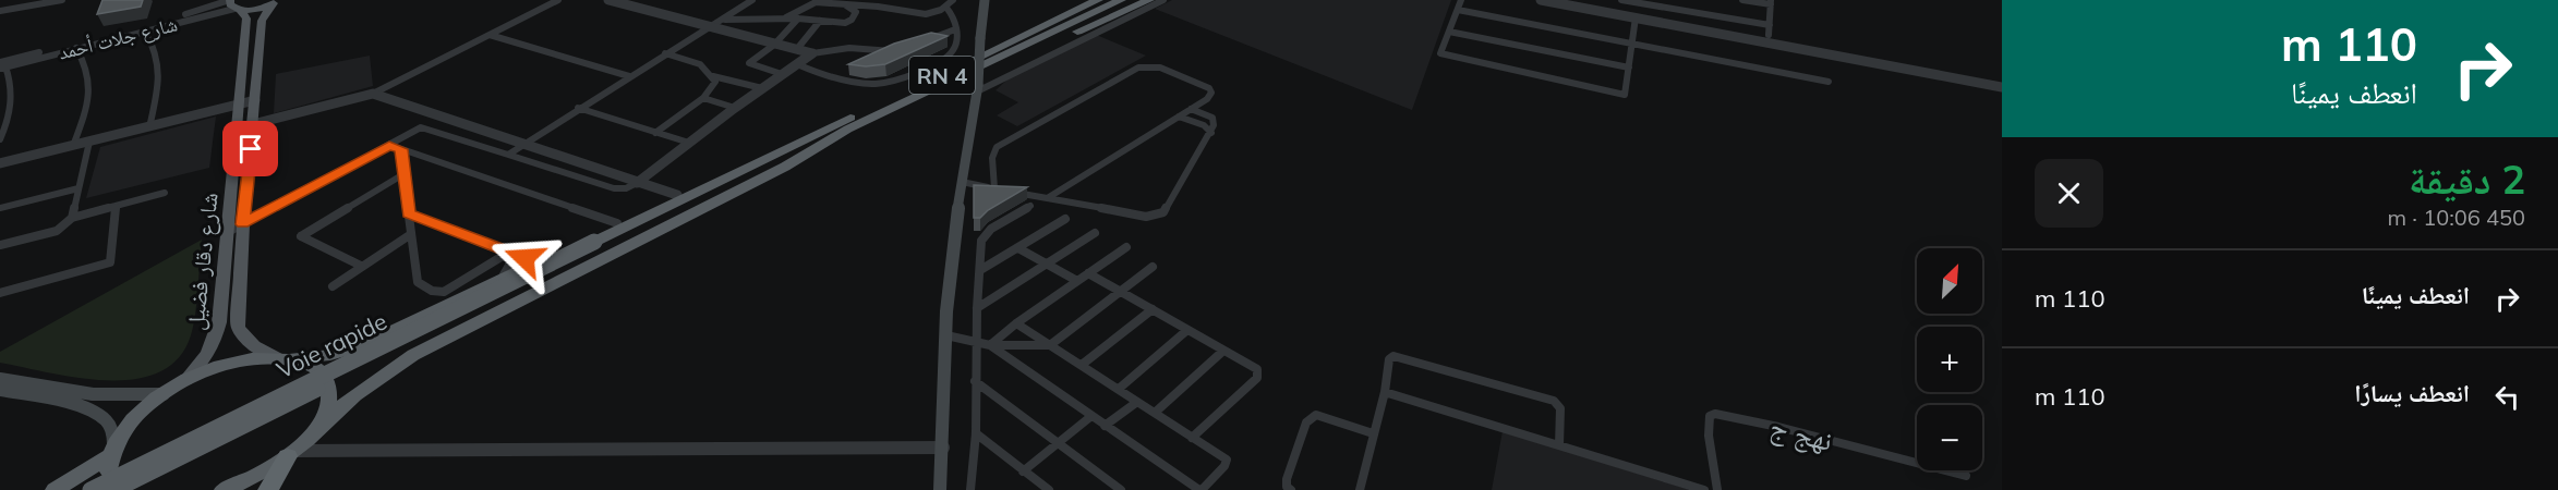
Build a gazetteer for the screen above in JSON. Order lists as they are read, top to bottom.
{
  "streets": {
    "highway": ["RN 4", "Voie rapide"],
    "main road": ["شارع دقار فضيل"],
    "street": ["شارع جلات أحمد", "نهج ج"]
  },
  "crossings": [
    ["شارع جلات أحمد", "شارع دقار فضيل"],
    ["RN 4", "شارع دقار فضيل"],
    ["RN 4", "Voie rapide"]
  ],
  "north": "top right",
  "page": {
    "turn": ["110 m", "انعطف يمينًا"],
    "heading": ["2 دقيقة", "450 m · 10:06"],
    "list": [
      {
        "name": "انعطف يمينًا",
        "value": "110 m"
      },
      {
        "name": "انعطف يسارًا",
        "value": "110 m"
      }
    ],
    "map_buttons": ["+", "−"]
  }
}
